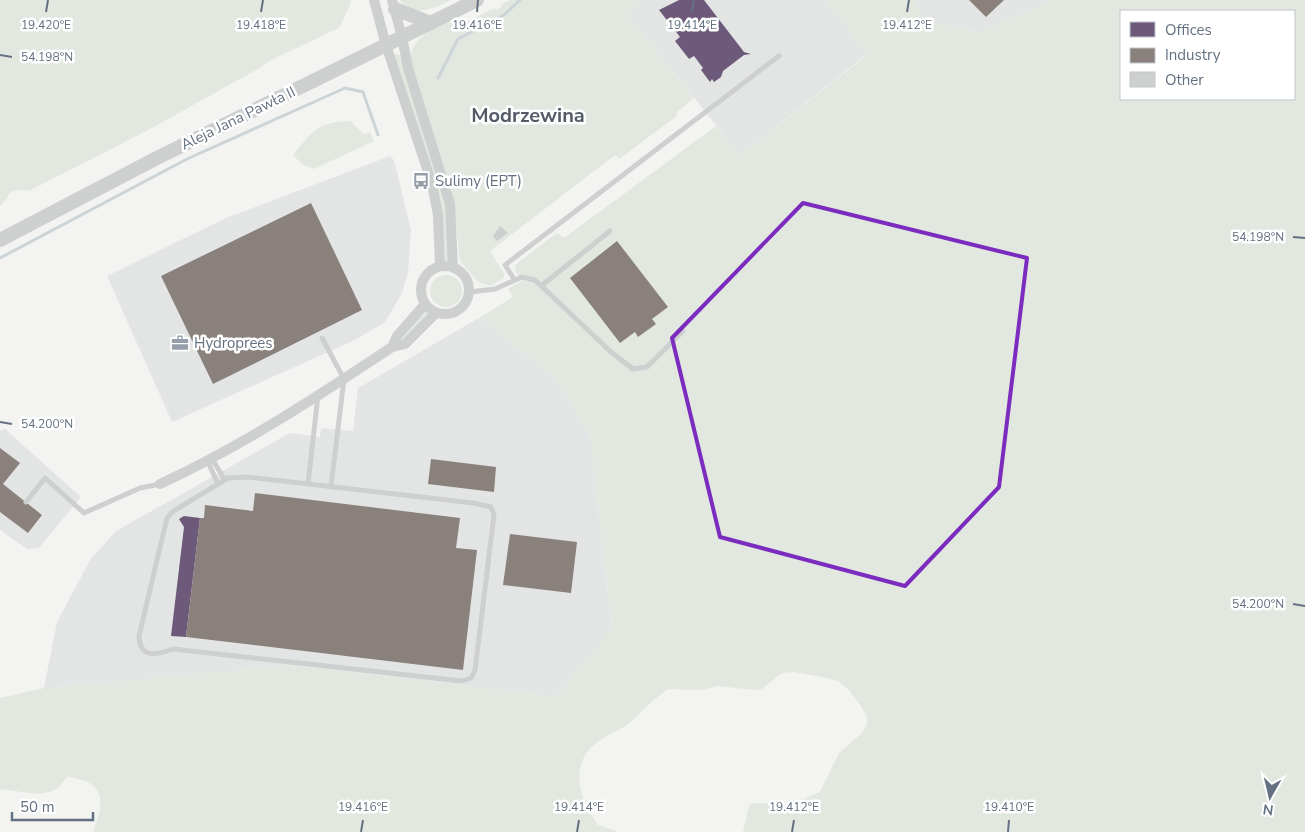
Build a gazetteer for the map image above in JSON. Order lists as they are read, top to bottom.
{
  "streets": {
    "street": ["Aleja Jana Pawła II"]
  },
  "districts": ["Modrzewina"],
  "places": {
    "bus stop": ["Sulimy (EPT)"],
    "office": ["Hydroprees"]
  },
  "legend": ["Offices", "Industry", "Other"],
  "scale_bar": "50 m",
  "north": "bottom",
  "coordinates": [
    "19.420°E",
    "19.418°E",
    "19.416°E",
    "19.414°E",
    "19.412°E",
    "54.198°N",
    "54.200°N",
    "19.410°E"
  ]
}
